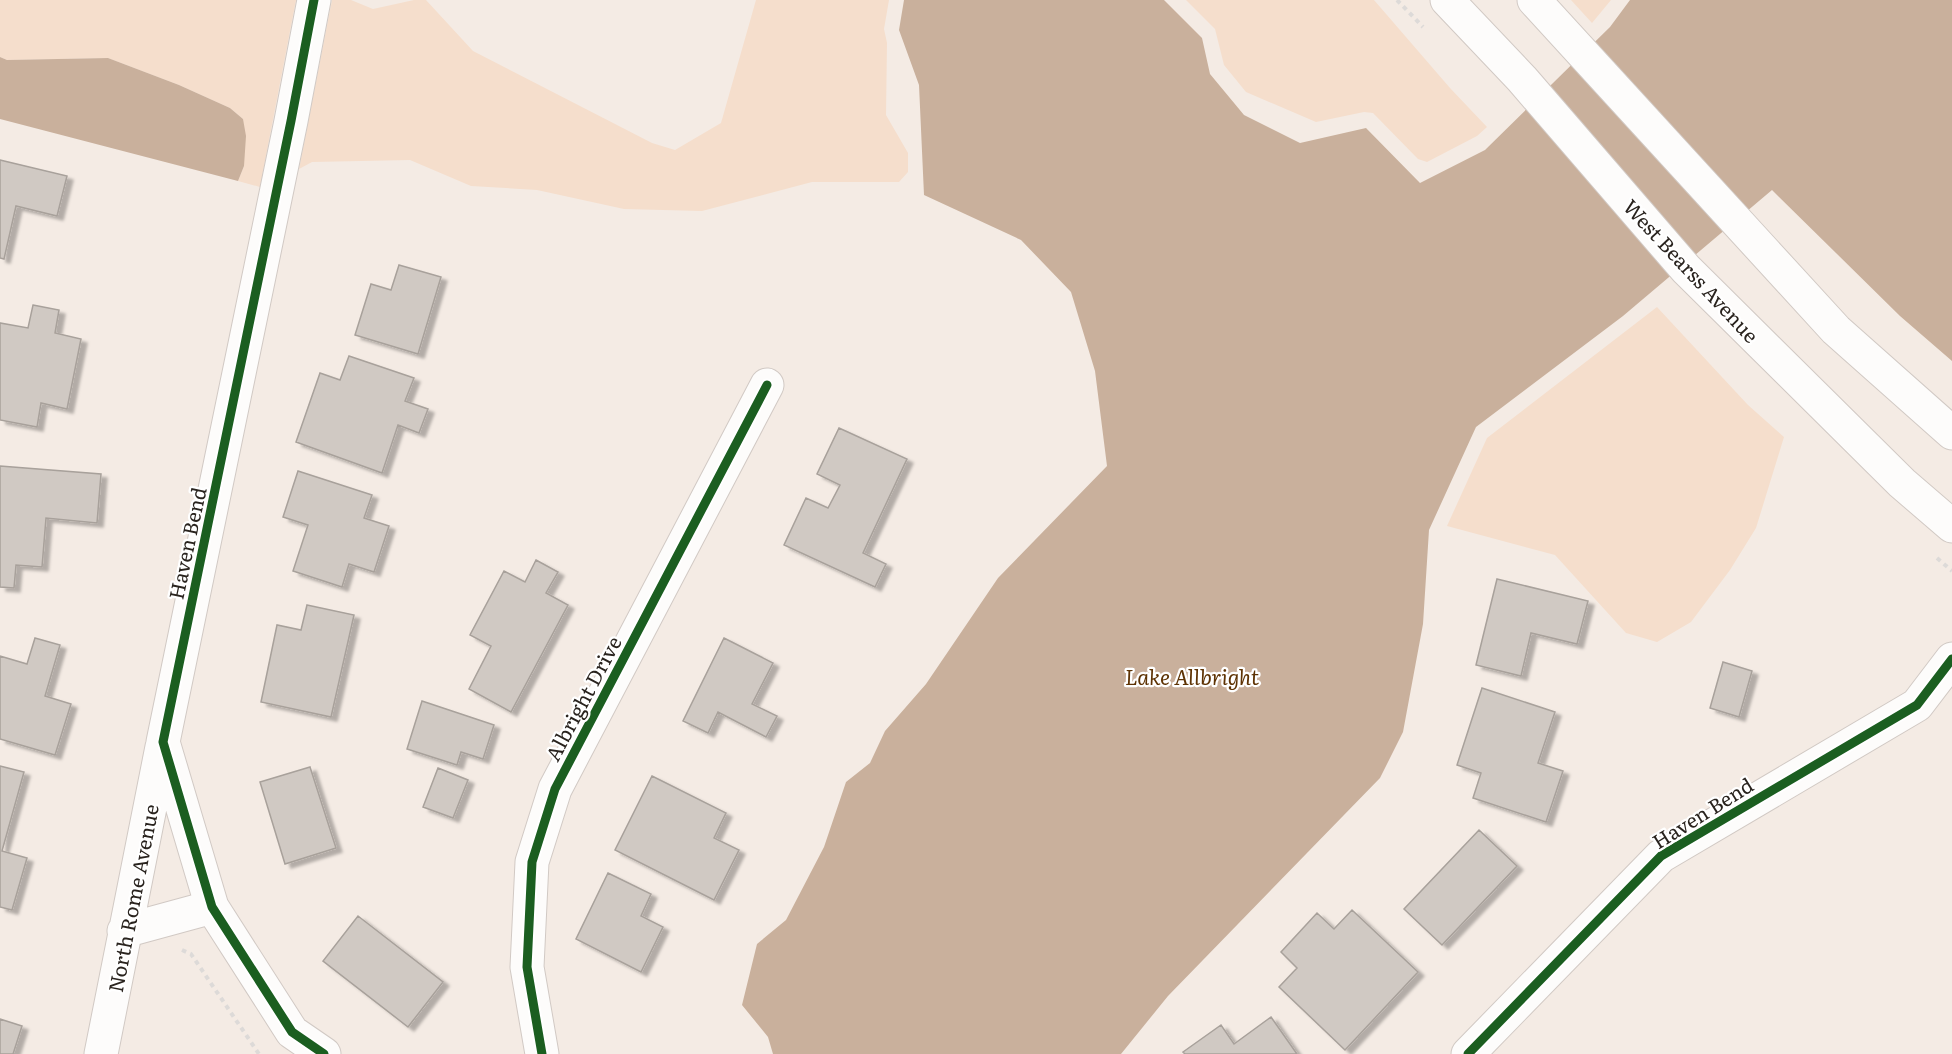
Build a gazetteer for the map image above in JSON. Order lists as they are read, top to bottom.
{
  "streets": {
    "street": [
      "West Bearss Avenue",
      "Haven Bend",
      "Albright Drive",
      "North Rome Avenue"
    ]
  },
  "crossings": [
    ["Haven Bend", "North Rome Avenue"]
  ],
  "water": ["Lake Allbright"]
}
